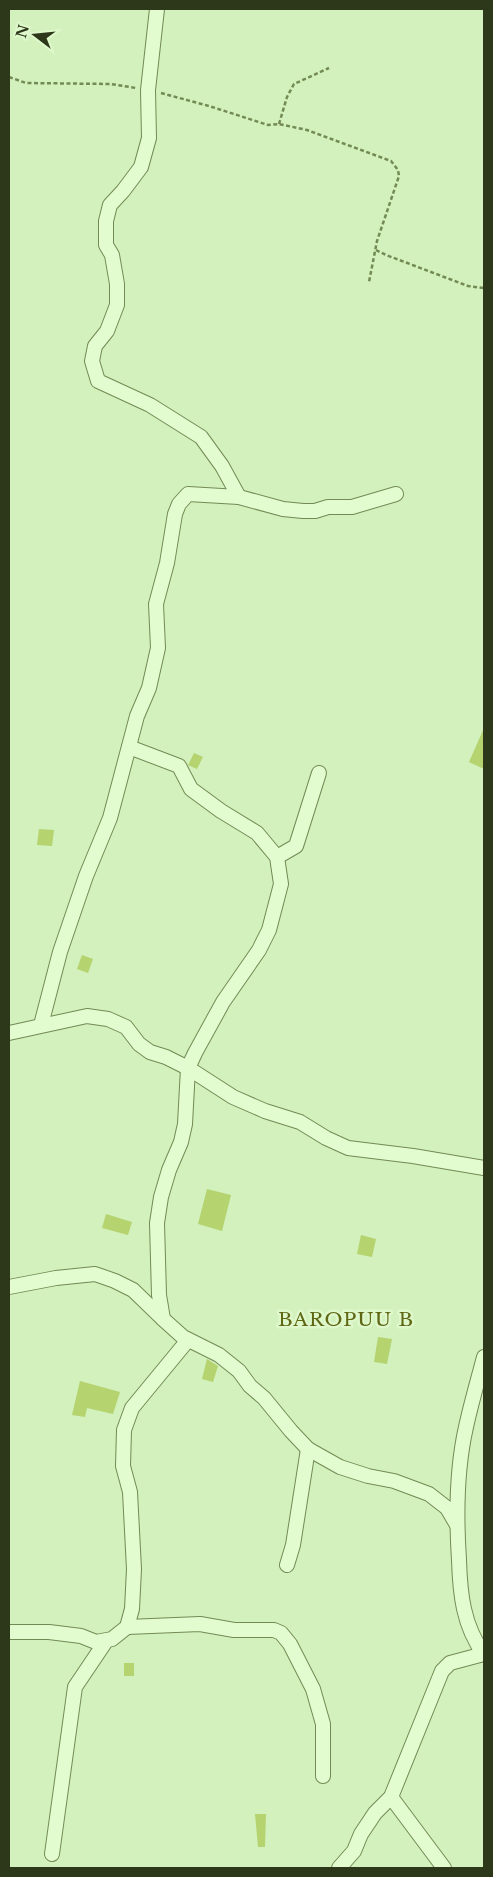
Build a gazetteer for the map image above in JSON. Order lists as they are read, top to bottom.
{
  "districts": ["BAROPUU B"],
  "north": "left"
}
